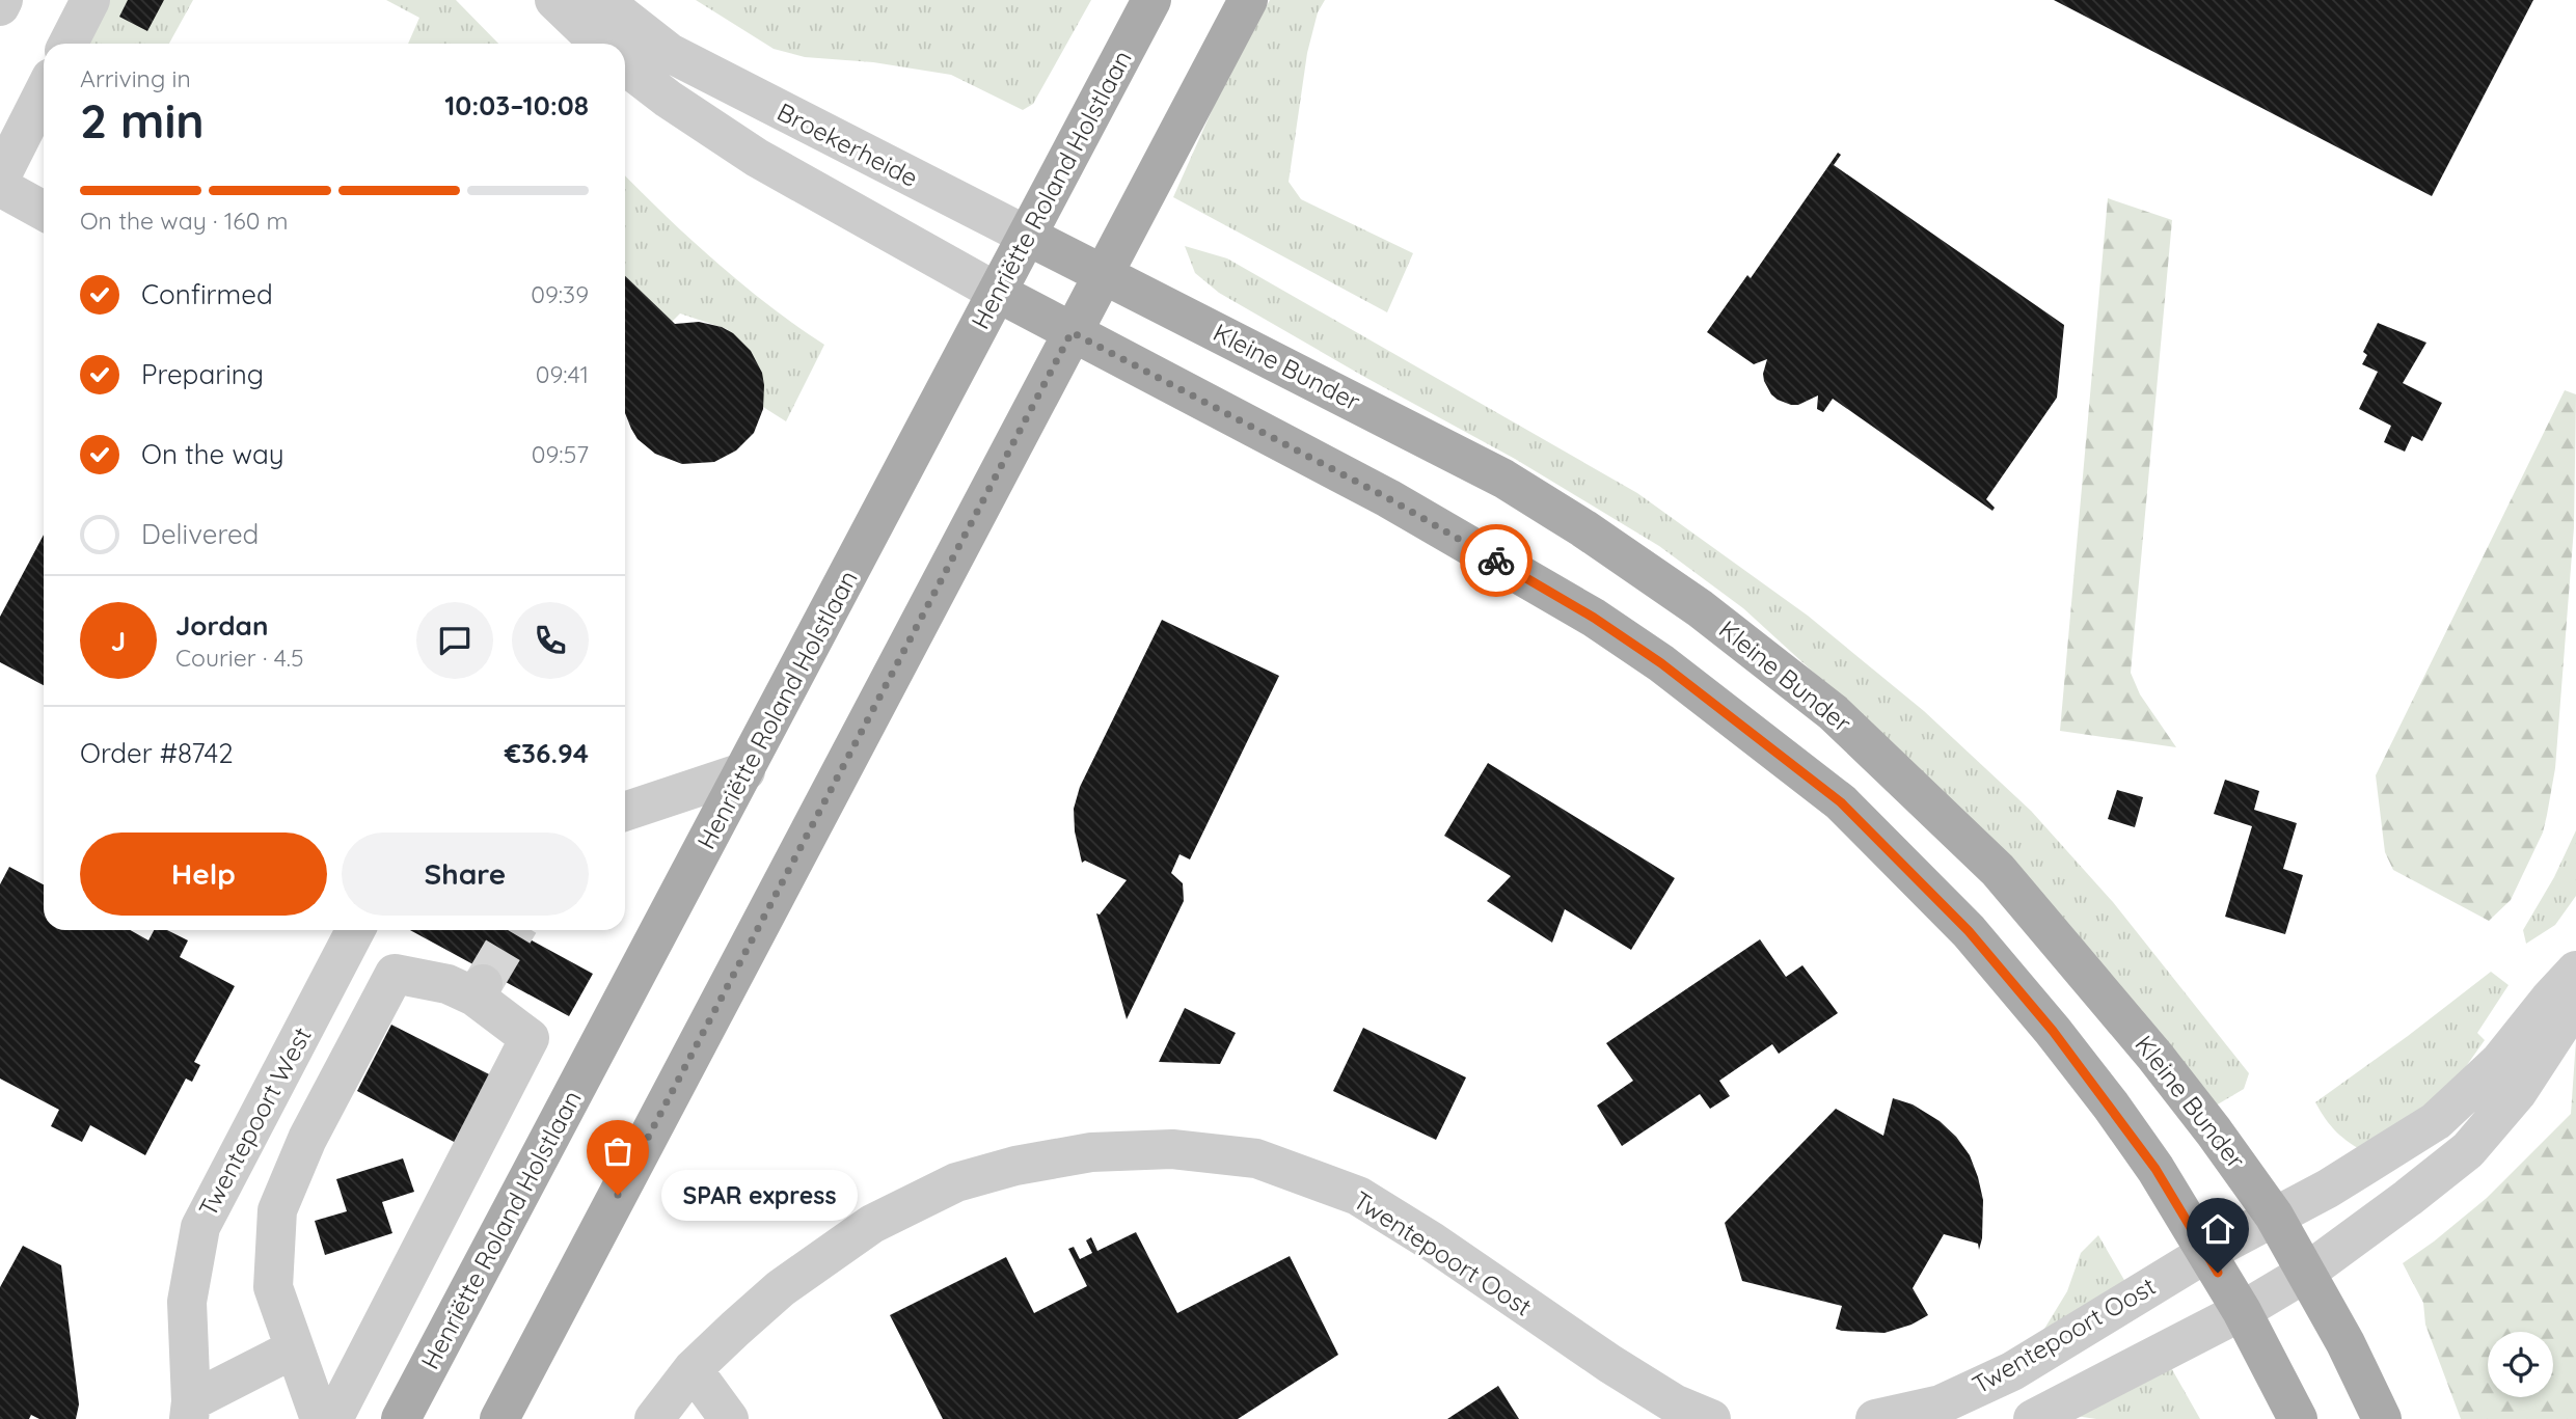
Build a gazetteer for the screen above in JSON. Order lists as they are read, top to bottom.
{
  "streets": {
    "main road": ["Broekerheide", "Henriëtte Roland Holstlaan", "Kleine Bunder"],
    "street": ["Twentepoort West", "Twentepoort Oost"]
  },
  "crossings": [
    ["Broekerheide", "Henriëtte Roland Holstlaan"],
    ["Broekerheide", "Kleine Bunder"],
    ["Kleine Bunder", "Twentepoort Oost"]
  ],
  "places": ["SPAR express"],
  "page": {
    "heading": ["2 min", "Arriving in", "10:03–10:08"],
    "panel": [
      "Jordan",
      "Courier · 4.5",
      "Order #8742",
      "€36.94"
    ],
    "bar": "On the way · 160 m",
    "list": [
      ["Confirmed", "09:39"],
      ["Preparing", "09:41"],
      ["On the way", "09:57"],
      "Delivered"
    ],
    "round": "J",
    "buttons": ["Help", "Share"],
    "bubble": "SPAR express"
  }
}
